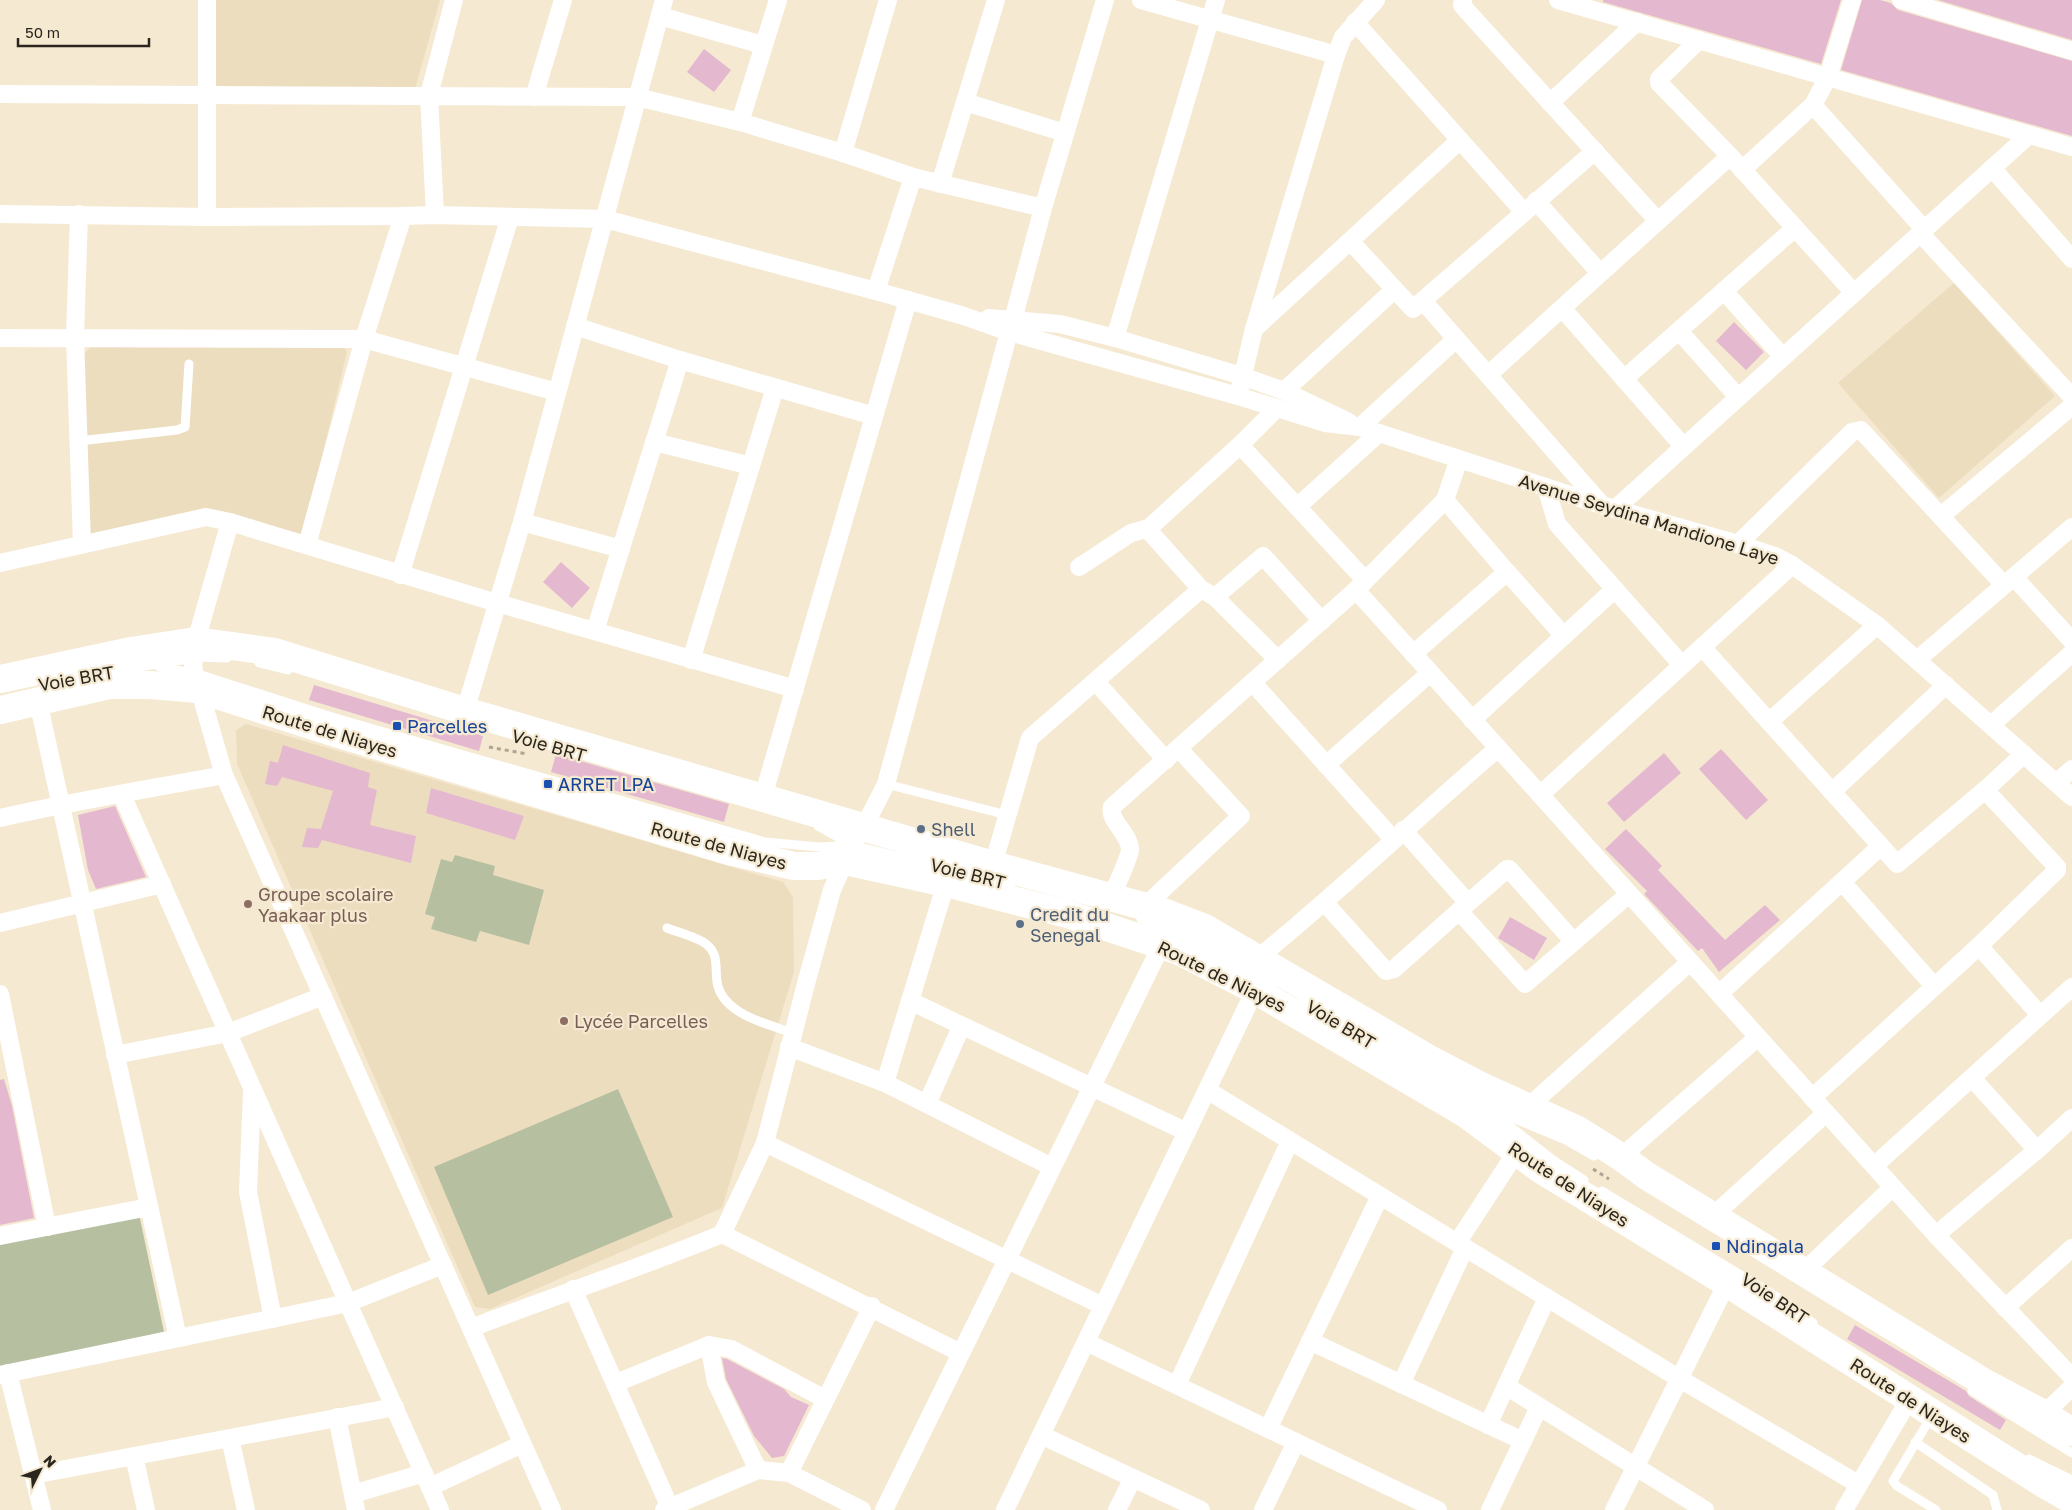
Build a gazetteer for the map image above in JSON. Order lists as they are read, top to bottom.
{
  "streets": {
    "main road": ["Route de Niayes"],
    "street": ["Avenue Seydina Mandione Laye"],
    "lane": ["Voie BRT"]
  },
  "crossings": [
    ["Voie BRT", "Route de Niayes"]
  ],
  "places": {
    "transit": ["Parcelles", "ARRET LPA", "Ndingala"],
    "other": [
      "Shell",
      "Groupe scolaire Yaakaar plus",
      "Credit du Senegal",
      "Lycée Parcelles"
    ]
  },
  "scale_bar": "50 m",
  "north": "top right"
}
